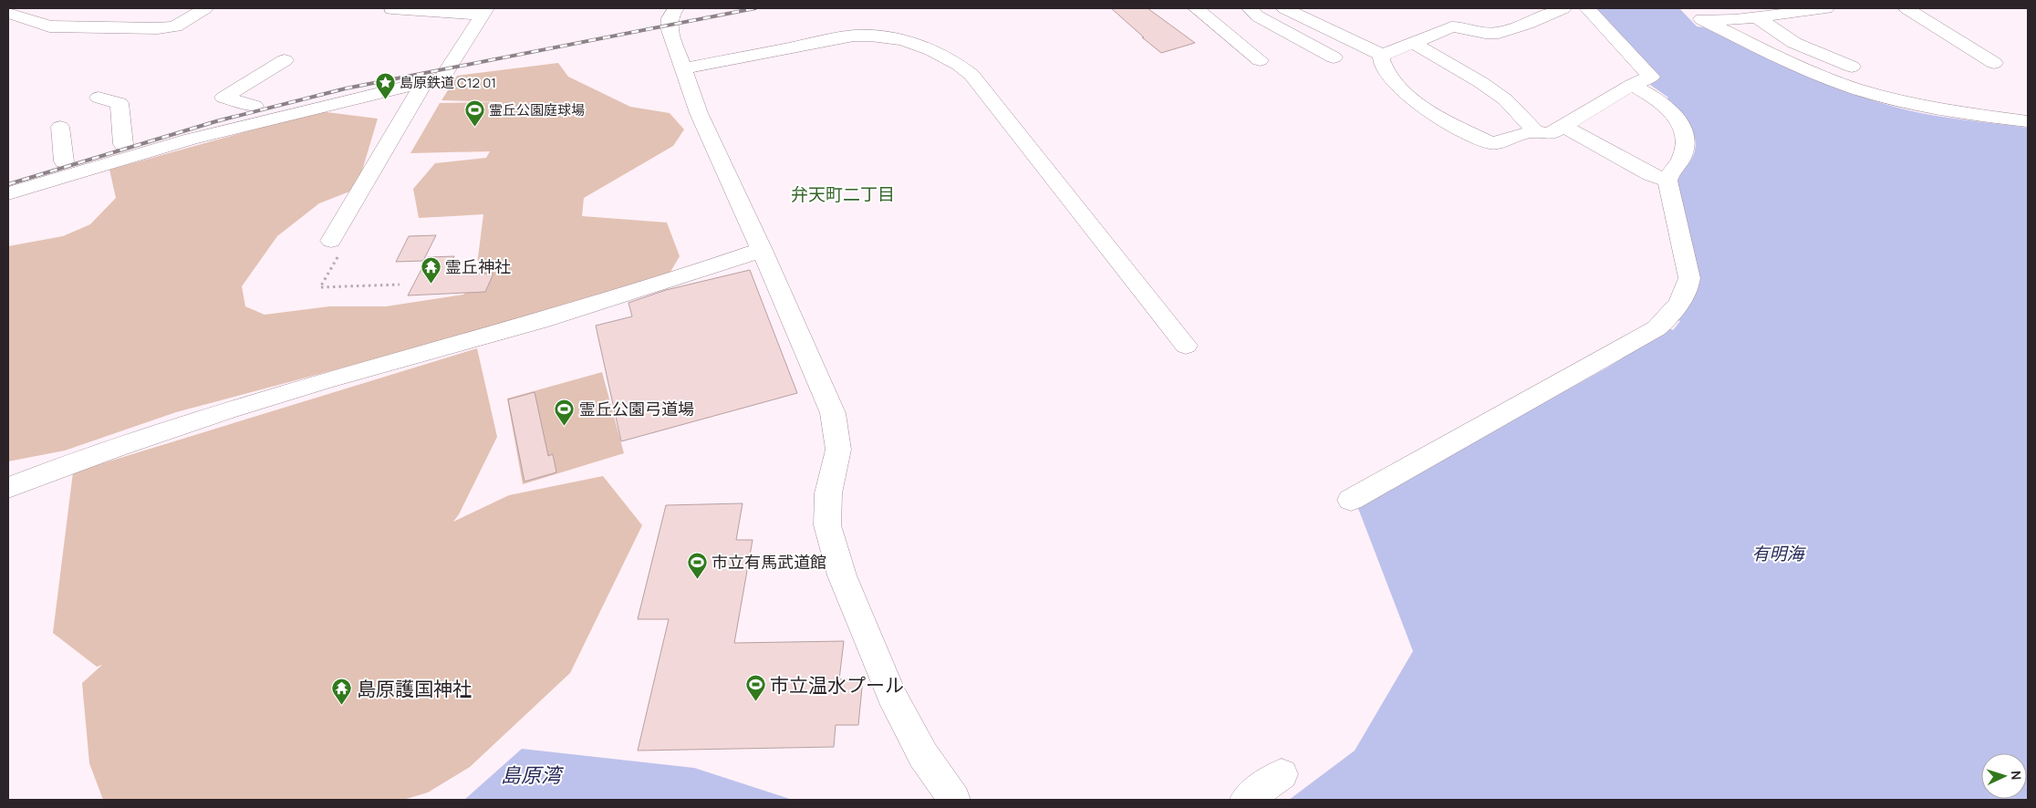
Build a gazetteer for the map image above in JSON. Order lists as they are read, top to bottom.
{
  "districts": ["弁天町二丁目"],
  "water": ["有明海", "島原湾"],
  "places": {
    "place": ["島原鉄道 C12 01"],
    "sports": [
      "霊丘公園庭球場",
      "霊丘公園弓道場",
      "市立有馬武道館",
      "市立温水プール"
    ],
    "temple": ["霊丘神社", "島原護国神社"]
  },
  "north": "right"
}
